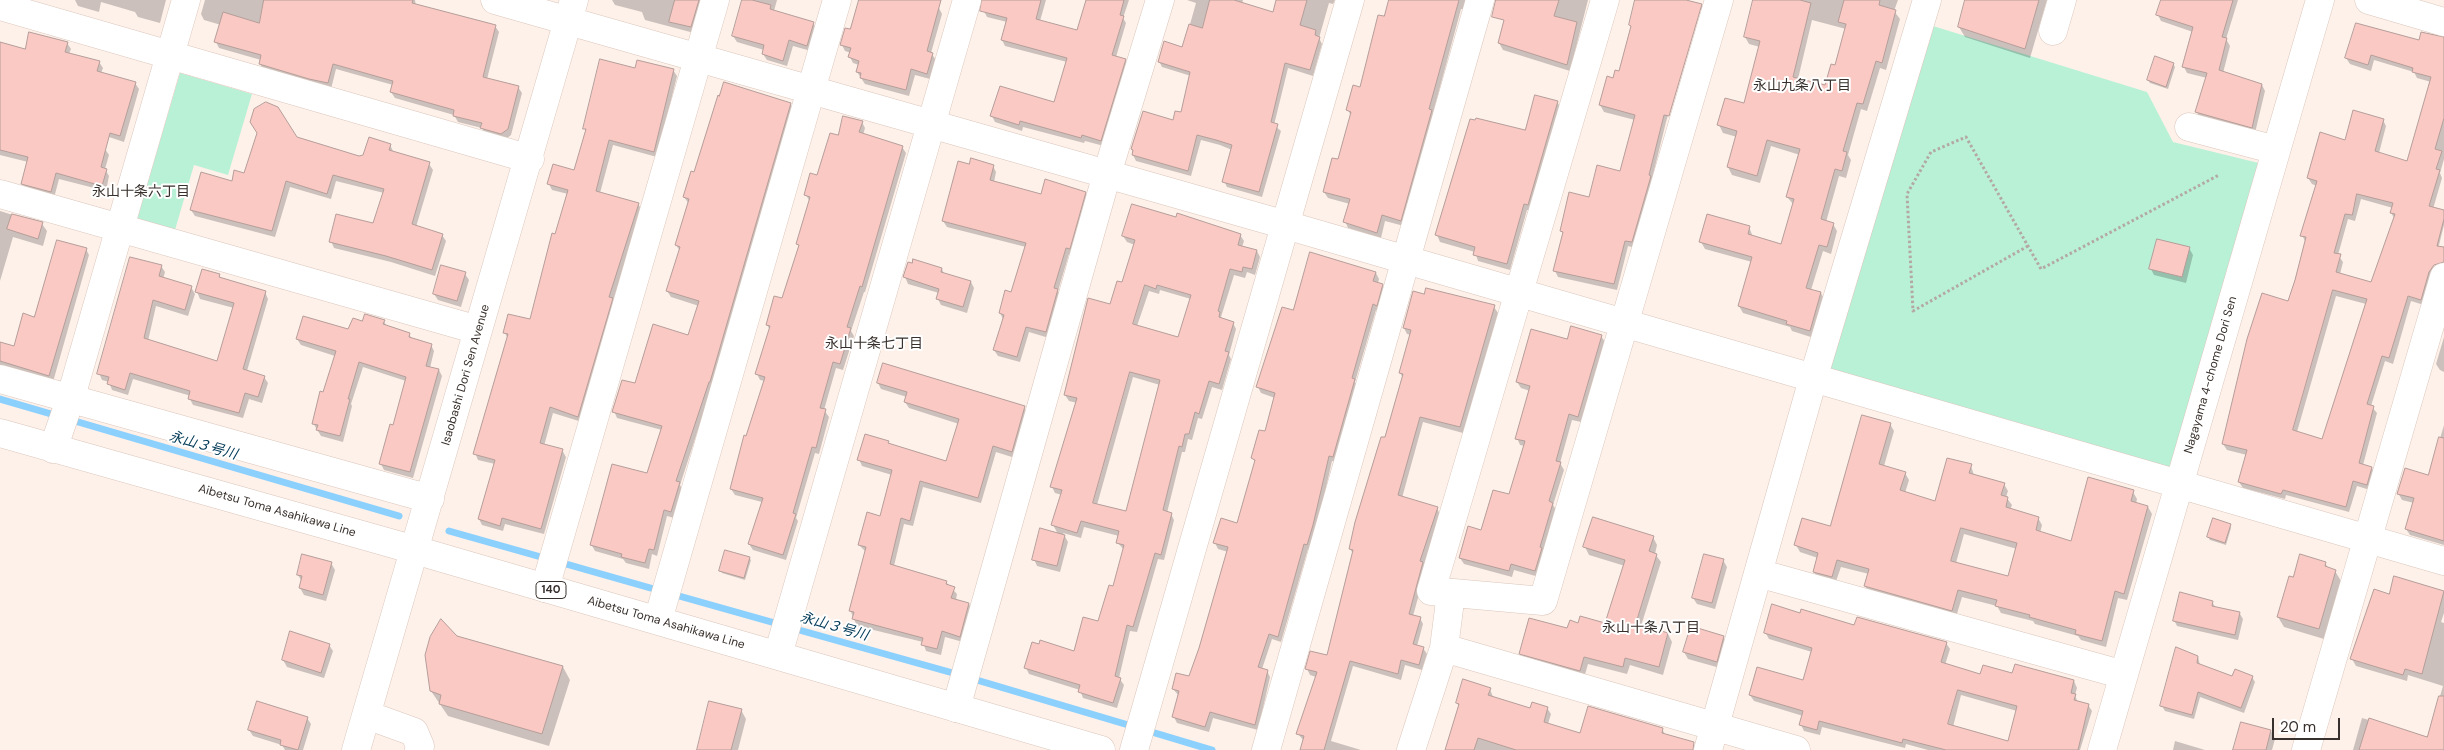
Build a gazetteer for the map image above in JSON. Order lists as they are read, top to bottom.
{
  "streets": {
    "street": [
      "Isaobashi Dori Sen Avenue",
      "Nagayama 4-chome Dori Sen",
      "Aibetsu Toma Asahikawa Line",
      "140"
    ]
  },
  "crossings": [
    ["Isaobashi Dori Sen Avenue", "Aibetsu Toma Asahikawa Line"]
  ],
  "districts": [
    "永山九条八丁目",
    "永山十条六丁目",
    "永山十条七丁目",
    "永山十条八丁目"
  ],
  "water": ["永山３号川"],
  "scale_bar": "20 m"
}
